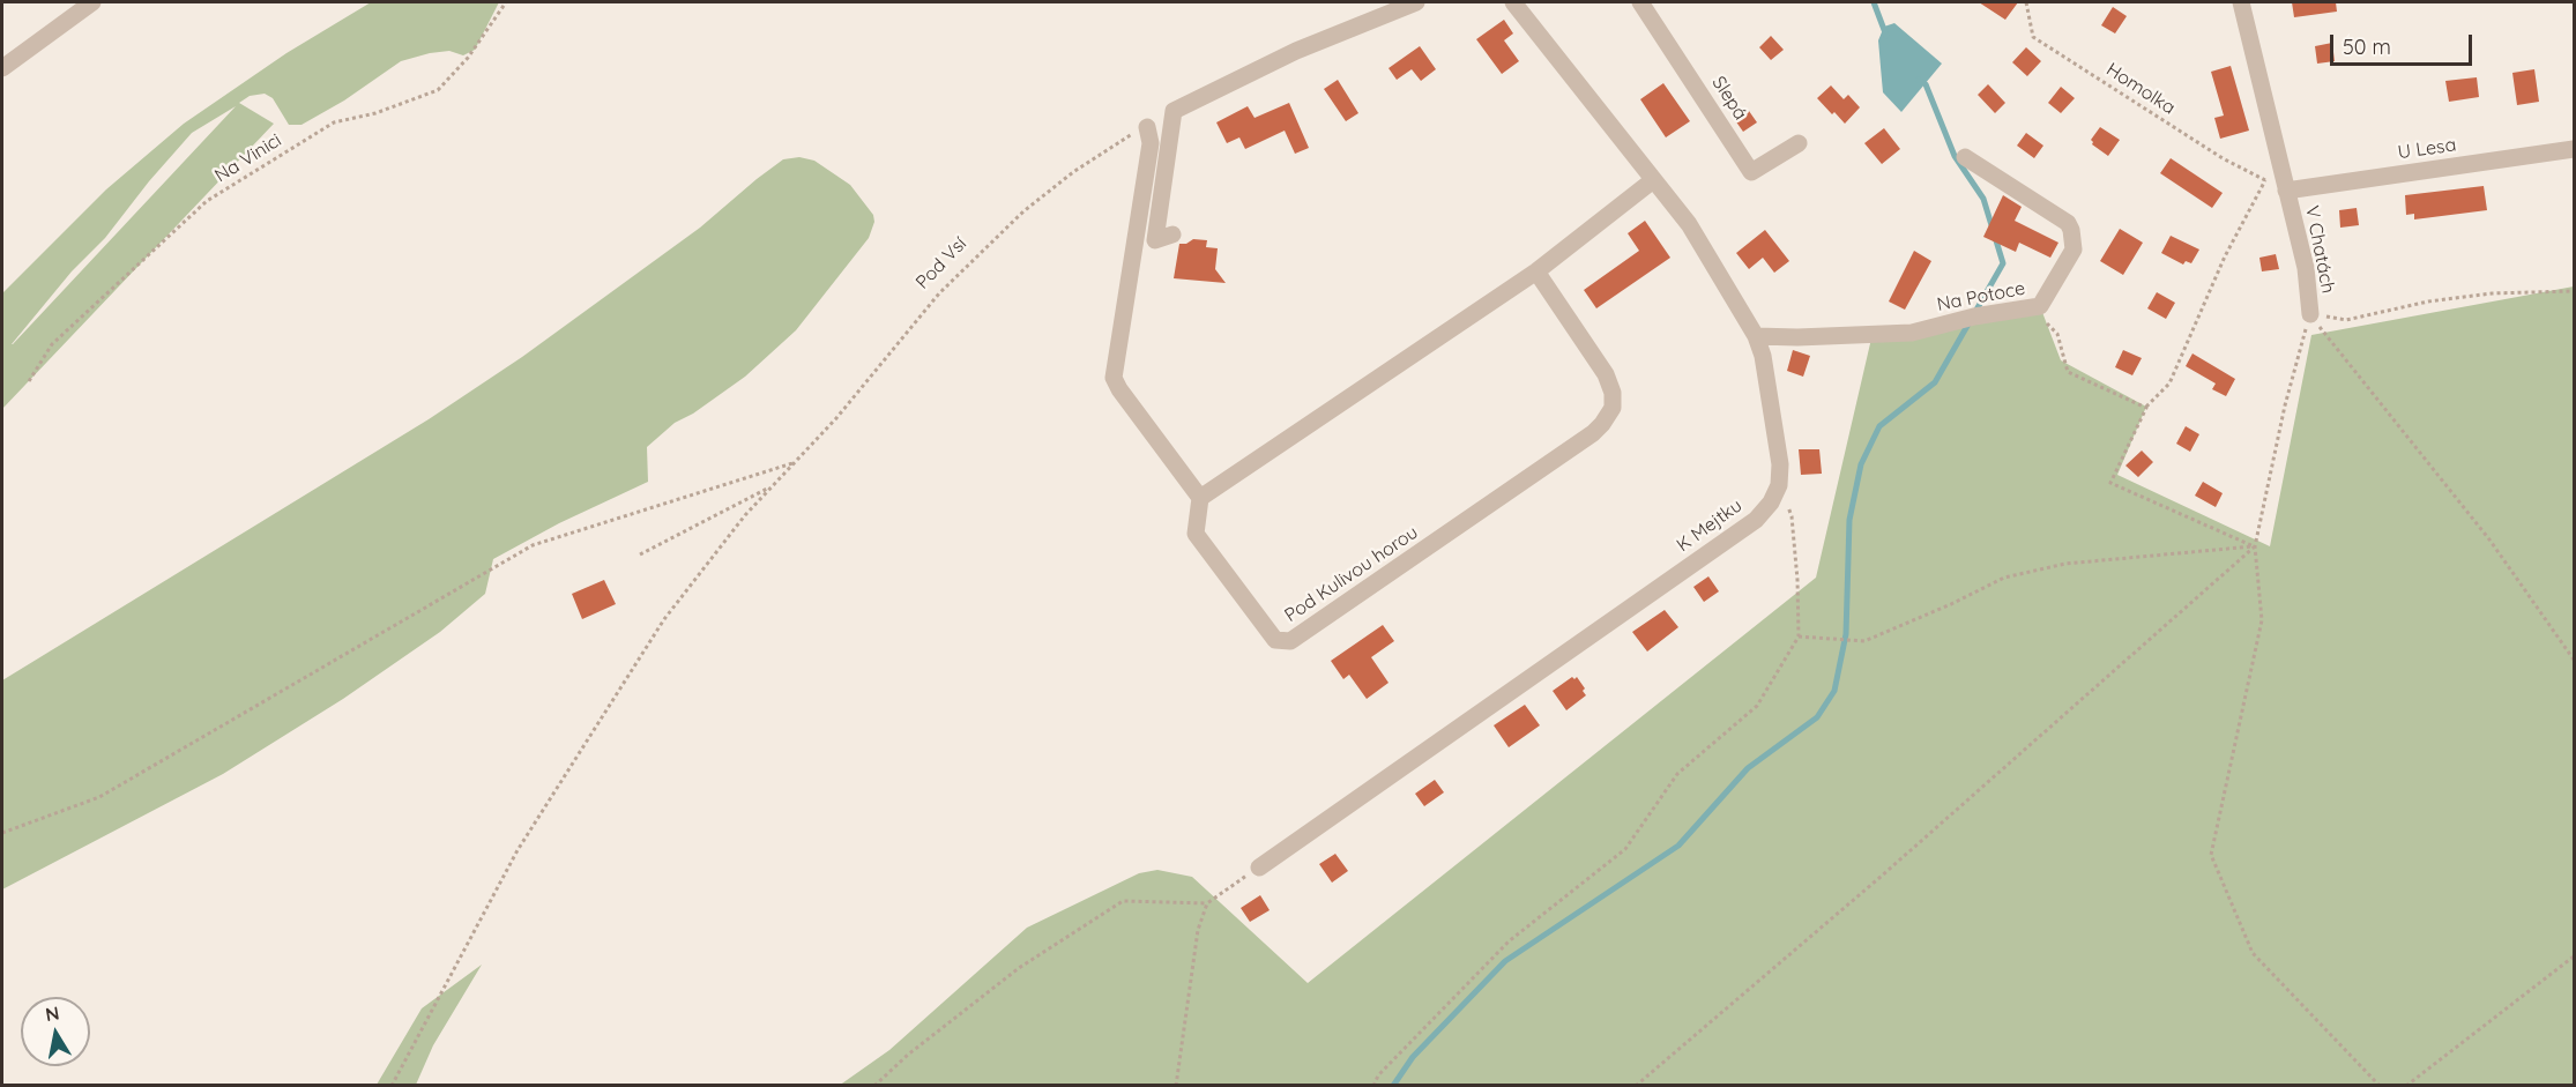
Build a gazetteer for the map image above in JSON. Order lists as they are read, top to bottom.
{
  "streets": {
    "street": [
      "Slepá",
      "U Lesa",
      "V Chatách",
      "Na Potoce",
      "K Mejtku",
      "Pod Kulivou horou"
    ],
    "path": ["Homolka", "Na Vinici", "Pod Vsí"]
  },
  "crossings": [
    ["Homolka", "U Lesa"],
    ["Homolka", "V Chatách"],
    ["U Lesa", "V Chatách"]
  ],
  "scale_bar": "50 m",
  "north": "top"
}
